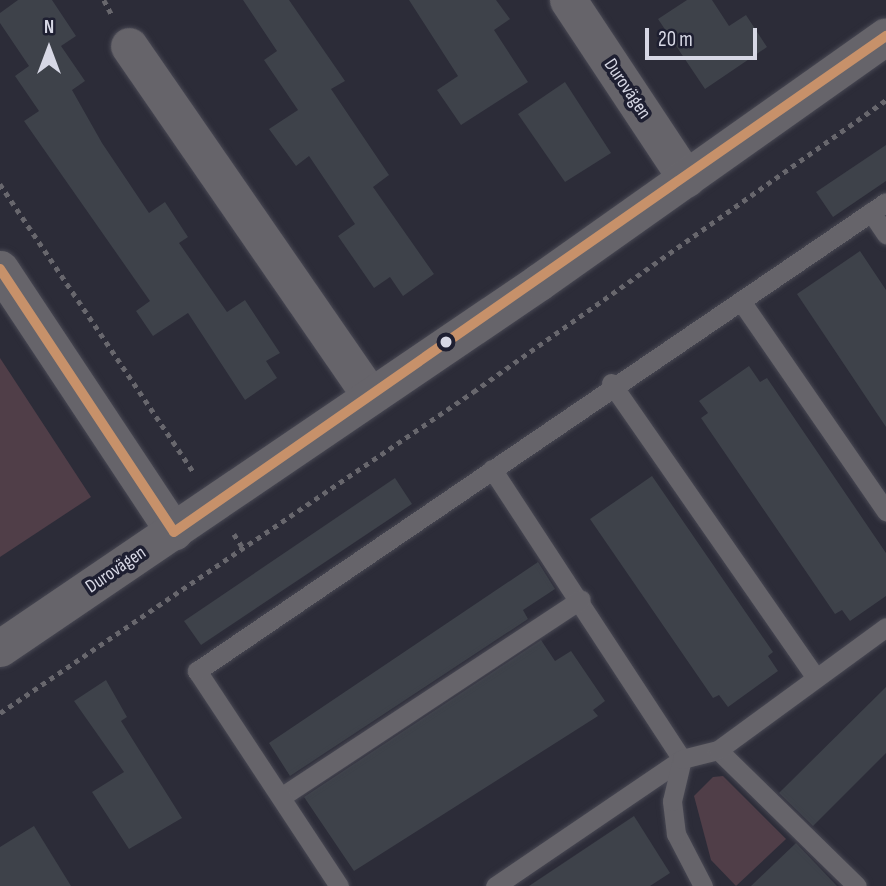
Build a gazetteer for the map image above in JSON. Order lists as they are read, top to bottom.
{
  "streets": {
    "street": ["Durovägen"]
  },
  "scale_bar": "20 m",
  "north": "top"
}
